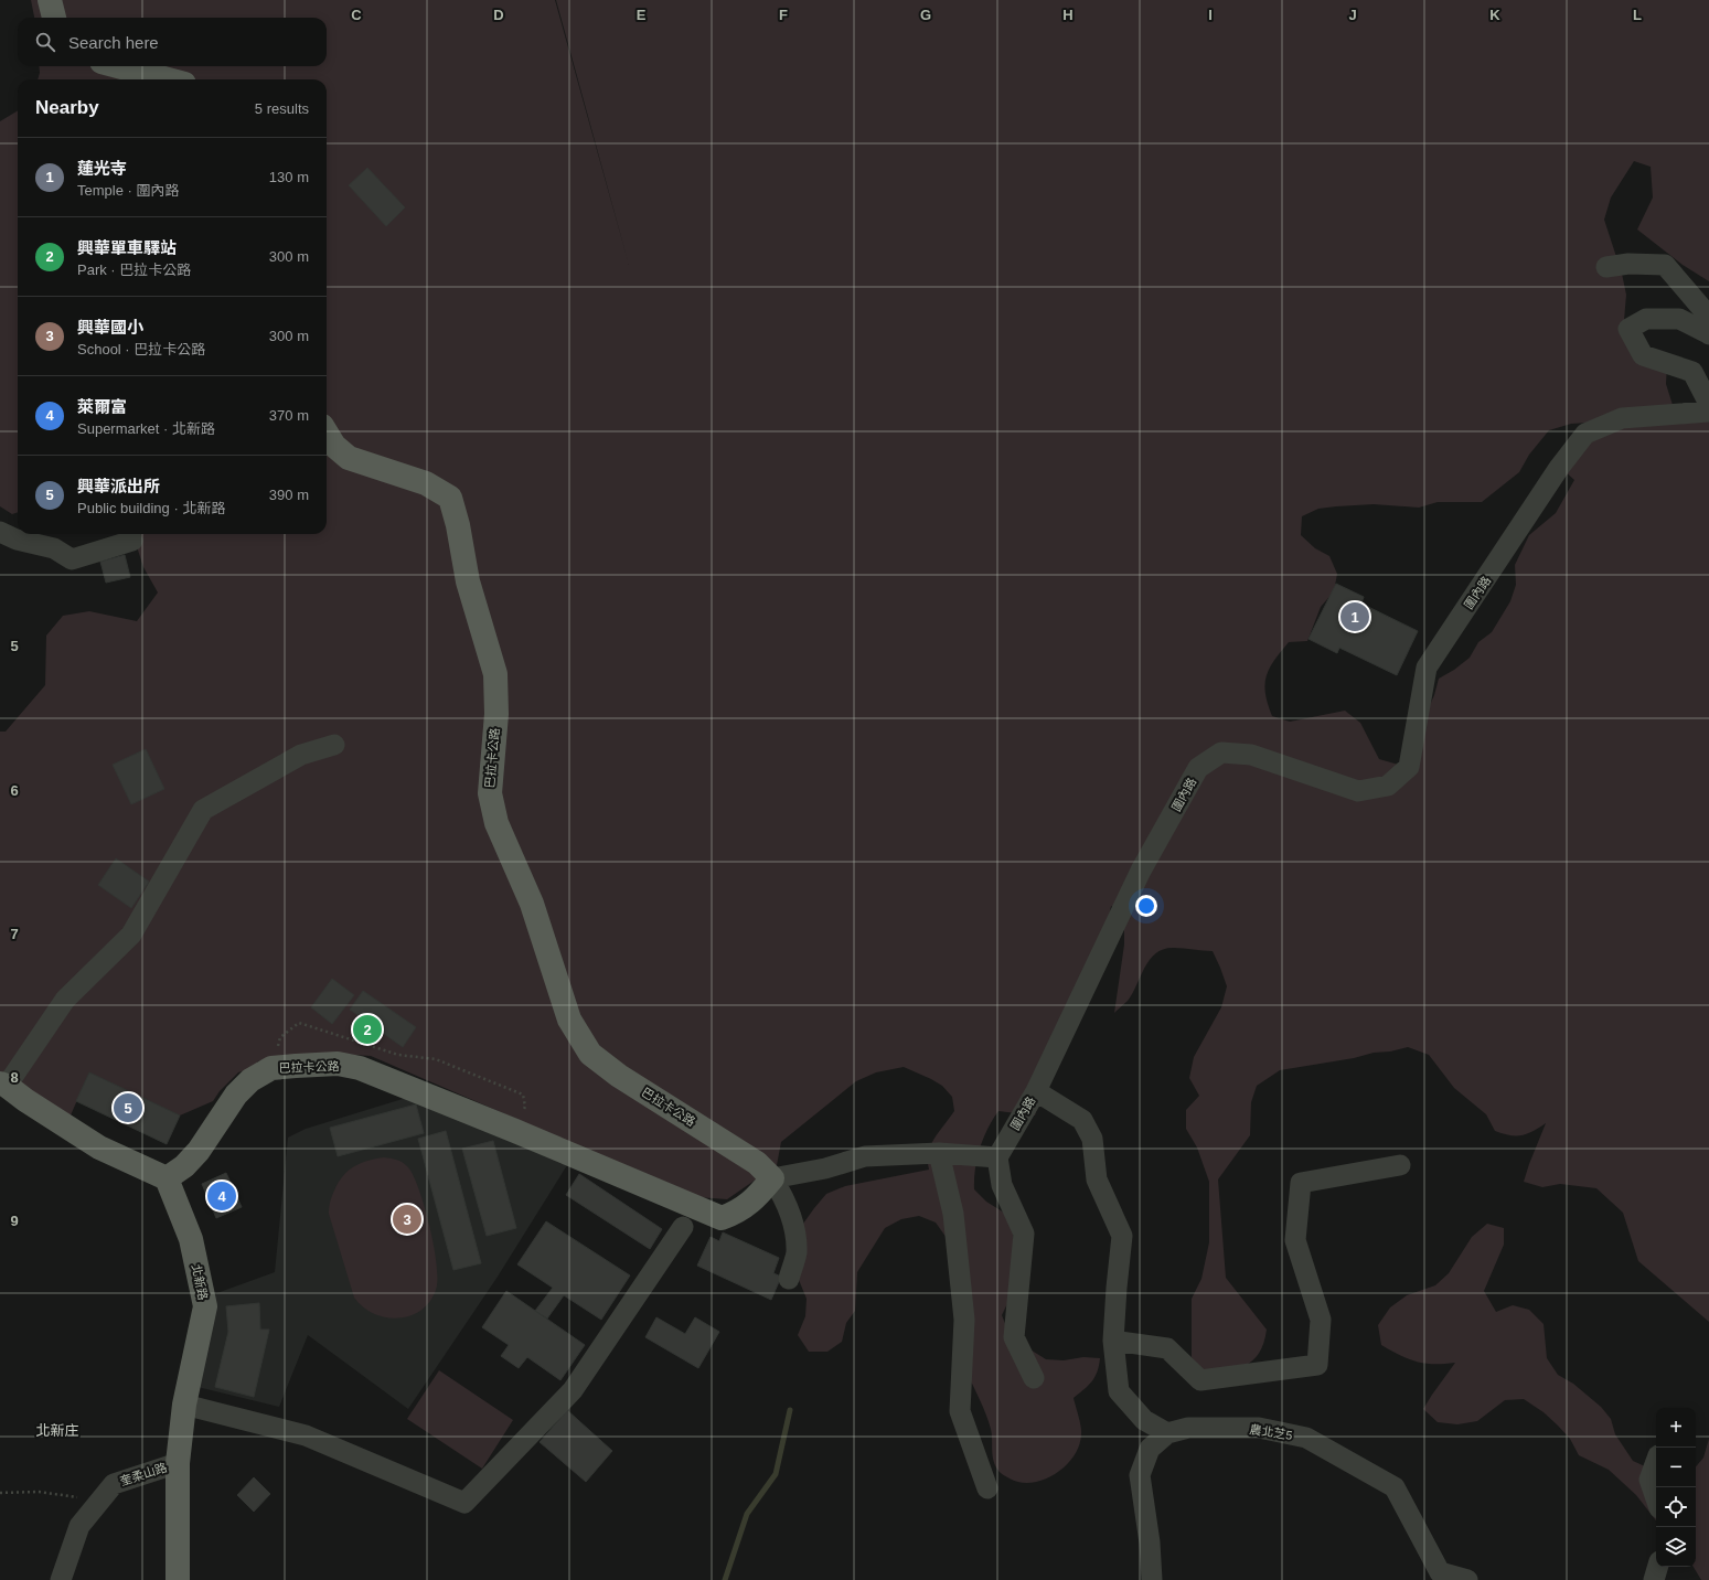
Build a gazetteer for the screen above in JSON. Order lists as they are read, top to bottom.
{
  "streets": {
    "main road": ["巴拉卡公路", "北新路"],
    "street": ["圍內路", "農北芝5", "奎柔山路"]
  },
  "crossings": [
    ["巴拉卡公路", "北新路"],
    ["北新路", "奎柔山路"]
  ],
  "districts": ["北新庄"],
  "page": {
    "search": "Search here",
    "heading": ["Nearby", "5 results"],
    "list": [
      {
        "mark": "1",
        "name": "蓮光寺",
        "note": "Temple · 圍內路",
        "value": "130 m"
      },
      {
        "mark": "2",
        "name": "興華單車驛站",
        "note": "Park · 巴拉卡公路",
        "value": "300 m"
      },
      {
        "mark": "3",
        "name": "興華國小",
        "note": "School · 巴拉卡公路",
        "value": "300 m"
      },
      {
        "mark": "4",
        "name": "萊爾富",
        "note": "Supermarket · 北新路",
        "value": "370 m"
      },
      {
        "mark": "5",
        "name": "興華派出所",
        "note": "Public building · 北新路",
        "value": "390 m"
      }
    ],
    "pins": [
      "1",
      "2",
      "5",
      "4",
      "3"
    ],
    "map_buttons": ["+", "−"]
  },
  "grid": {
    "columns": [
      "C",
      "D",
      "E",
      "F",
      "G",
      "H",
      "I",
      "J",
      "K",
      "L"
    ],
    "rows": [
      "5",
      "6",
      "7",
      "8",
      "9"
    ]
  }
}
